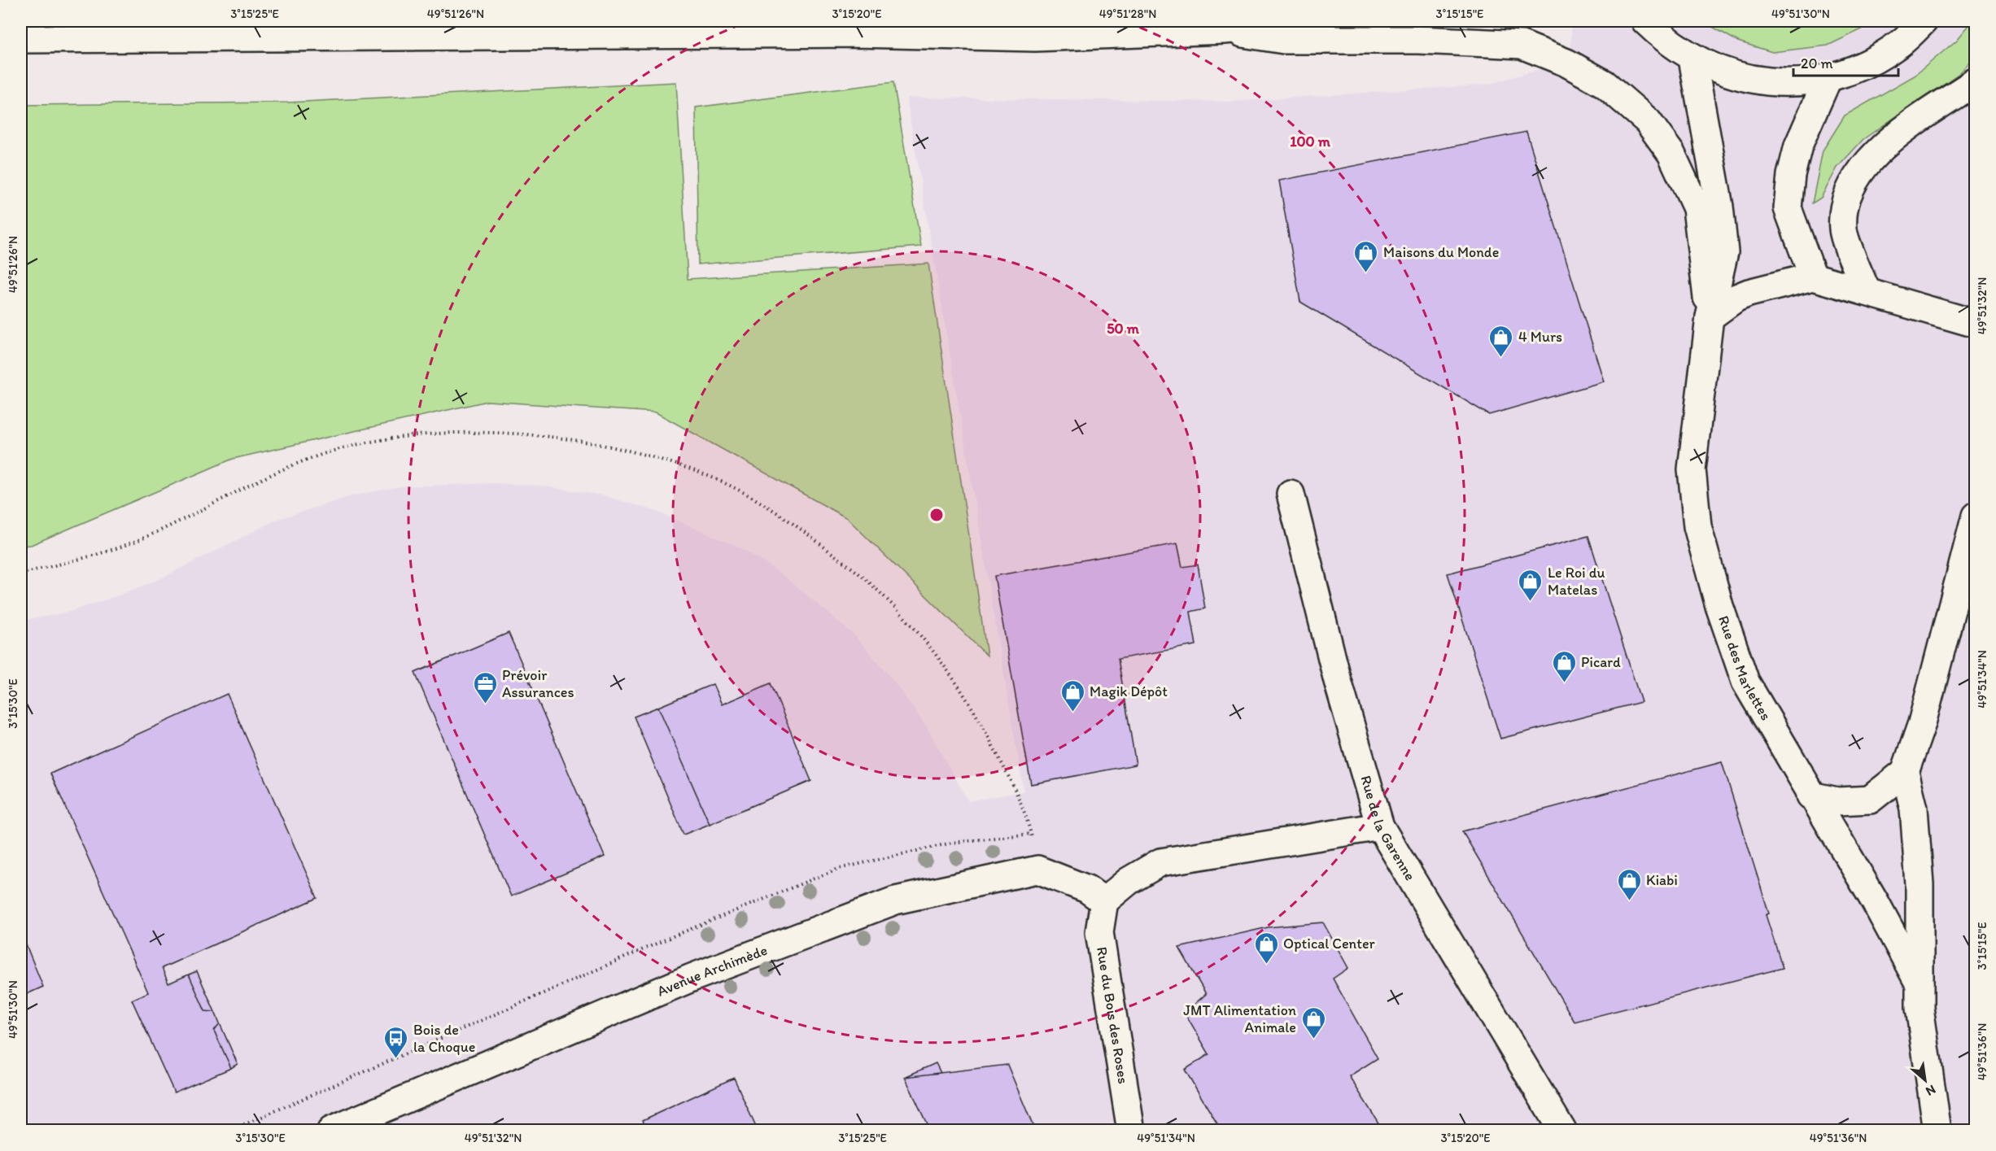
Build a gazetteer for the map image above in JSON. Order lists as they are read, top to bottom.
{
  "streets": {
    "street": [
      "Rue des Marlettes",
      "Rue de la Garenne",
      "Avenue Archimède",
      "Rue du Bois des Roses"
    ]
  },
  "places": {
    "shop": [
      "Maisons du Monde",
      "4 Murs",
      "Le Roi du Matelas",
      "Picard",
      "Magik Dépôt",
      "Kiabi",
      "Optical Center",
      "JMT Alimentation Animale"
    ],
    "office": ["Prévoir Assurances"],
    "bus stop": ["Bois de la Choque"]
  },
  "scale_bar": "20 m",
  "north": "bottom right",
  "coordinates": [
    "3°15'25\"E",
    "49°51'26\"N",
    "3°15'20\"E",
    "49°51'28\"N",
    "3°15'15\"E",
    "49°51'30\"N",
    "49°51'32\"N",
    "49°51'34\"N",
    "3°15'30\"E",
    "49°51'36\"N"
  ],
  "rings": ["100 m", "50 m"]
}
